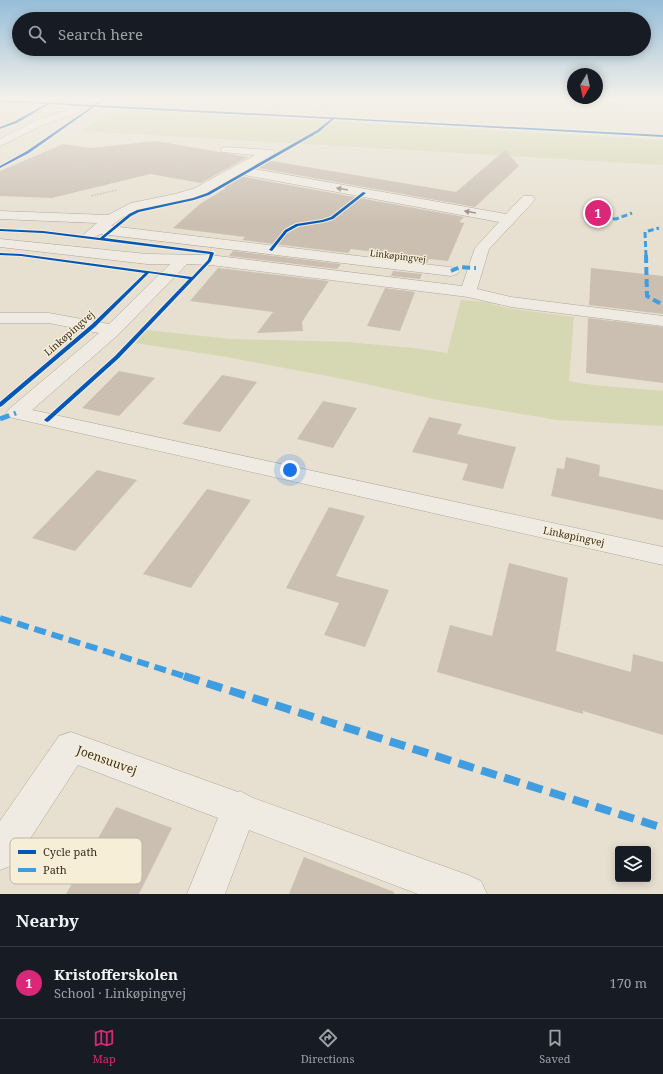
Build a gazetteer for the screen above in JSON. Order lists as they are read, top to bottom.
{
  "streets": {
    "street": ["Linkøpingvej", "Joensuuvej"]
  },
  "legend": ["Cycle path", "Path"],
  "north": "bottom",
  "page": {
    "search": "Search here",
    "pins": "1",
    "heading": "Nearby",
    "list": [
      {
        "mark": "1",
        "name": "Kristofferskolen",
        "note": "School · Linkøpingvej",
        "value": "170 m"
      }
    ],
    "nav": ["Map", "Directions", "Saved"]
  }
}
